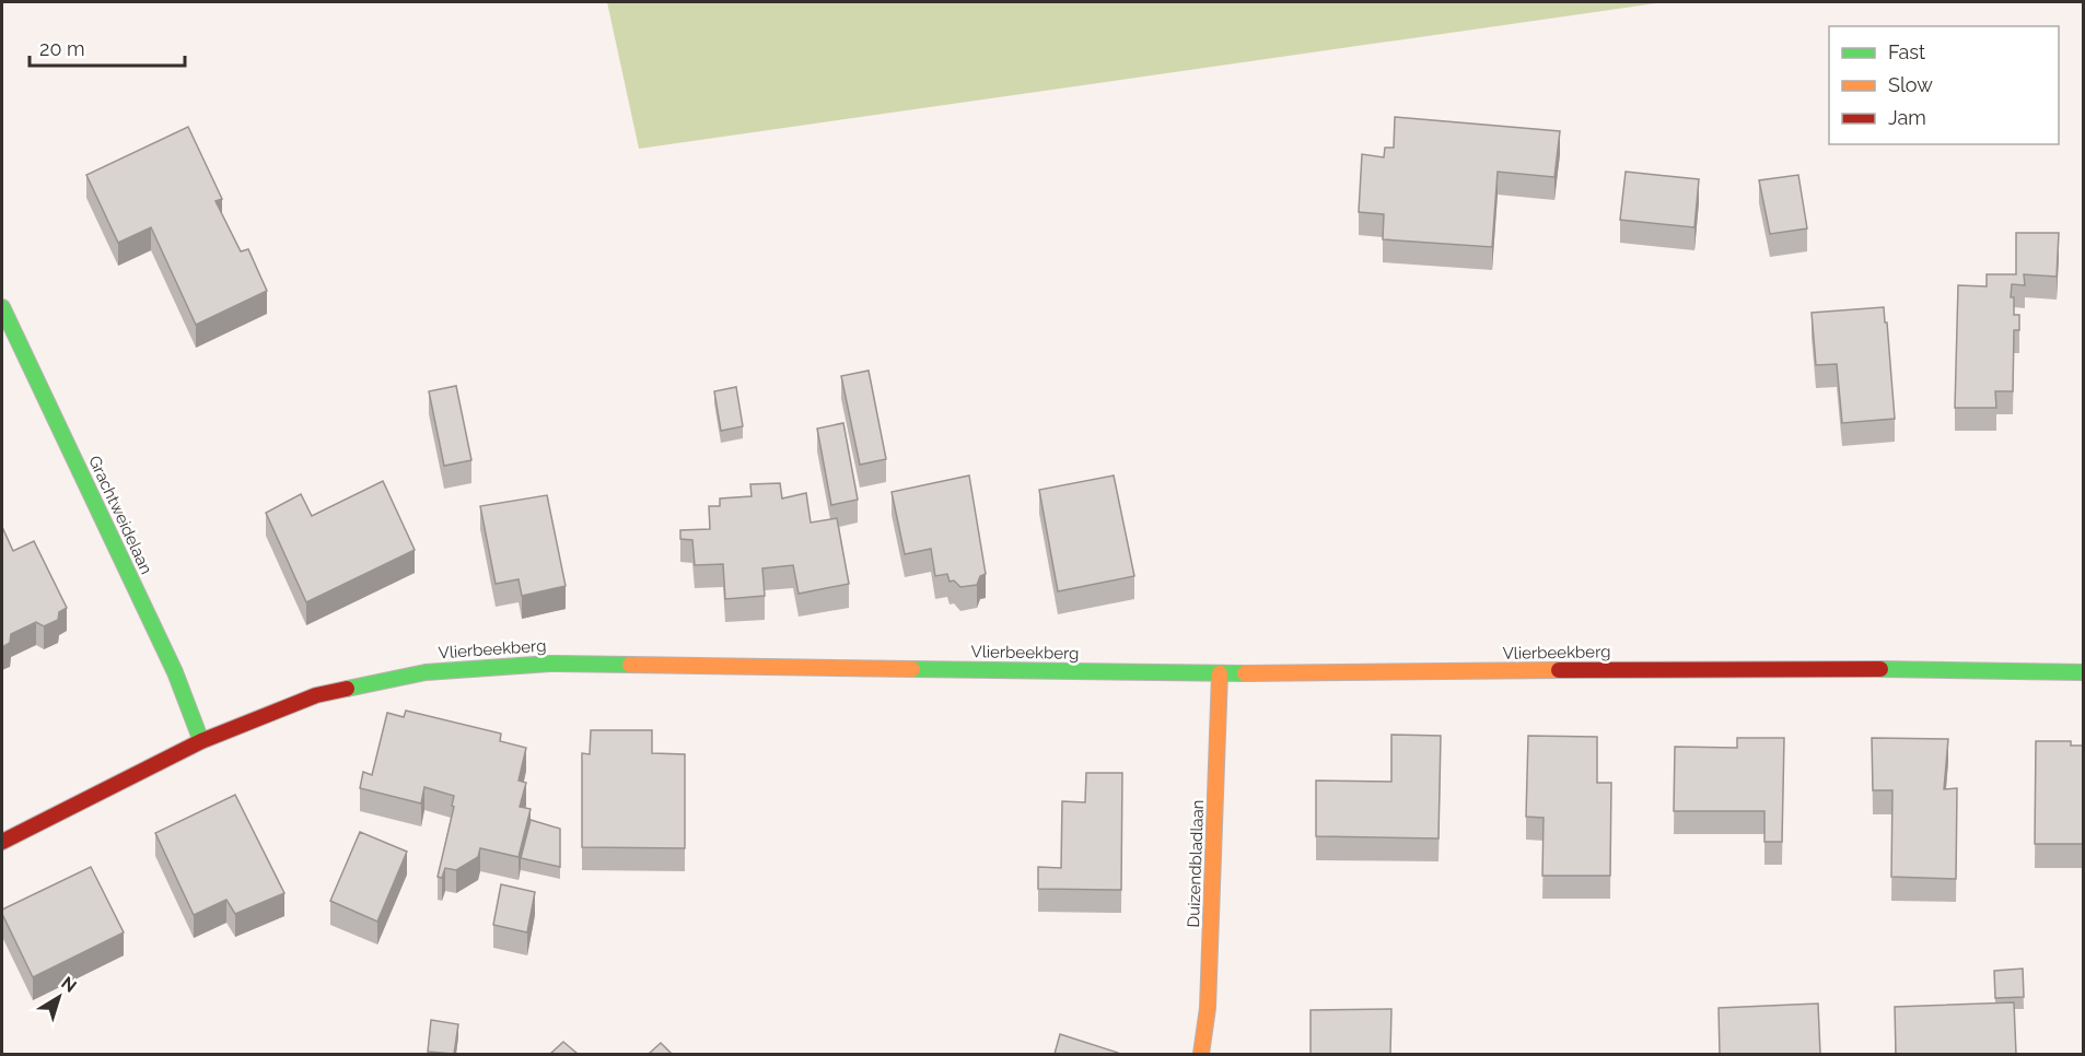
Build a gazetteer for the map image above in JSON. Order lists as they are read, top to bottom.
{
  "streets": {
    "street": ["Grachtweidelaan", "Vlierbeekberg", "Duizendbladlaan"]
  },
  "crossings": [
    ["Grachtweidelaan", "Vlierbeekberg"],
    ["Vlierbeekberg", "Duizendbladlaan"]
  ],
  "legend": ["Fast", "Slow", "Jam"],
  "scale_bar": "20 m",
  "north": "top right"
}
